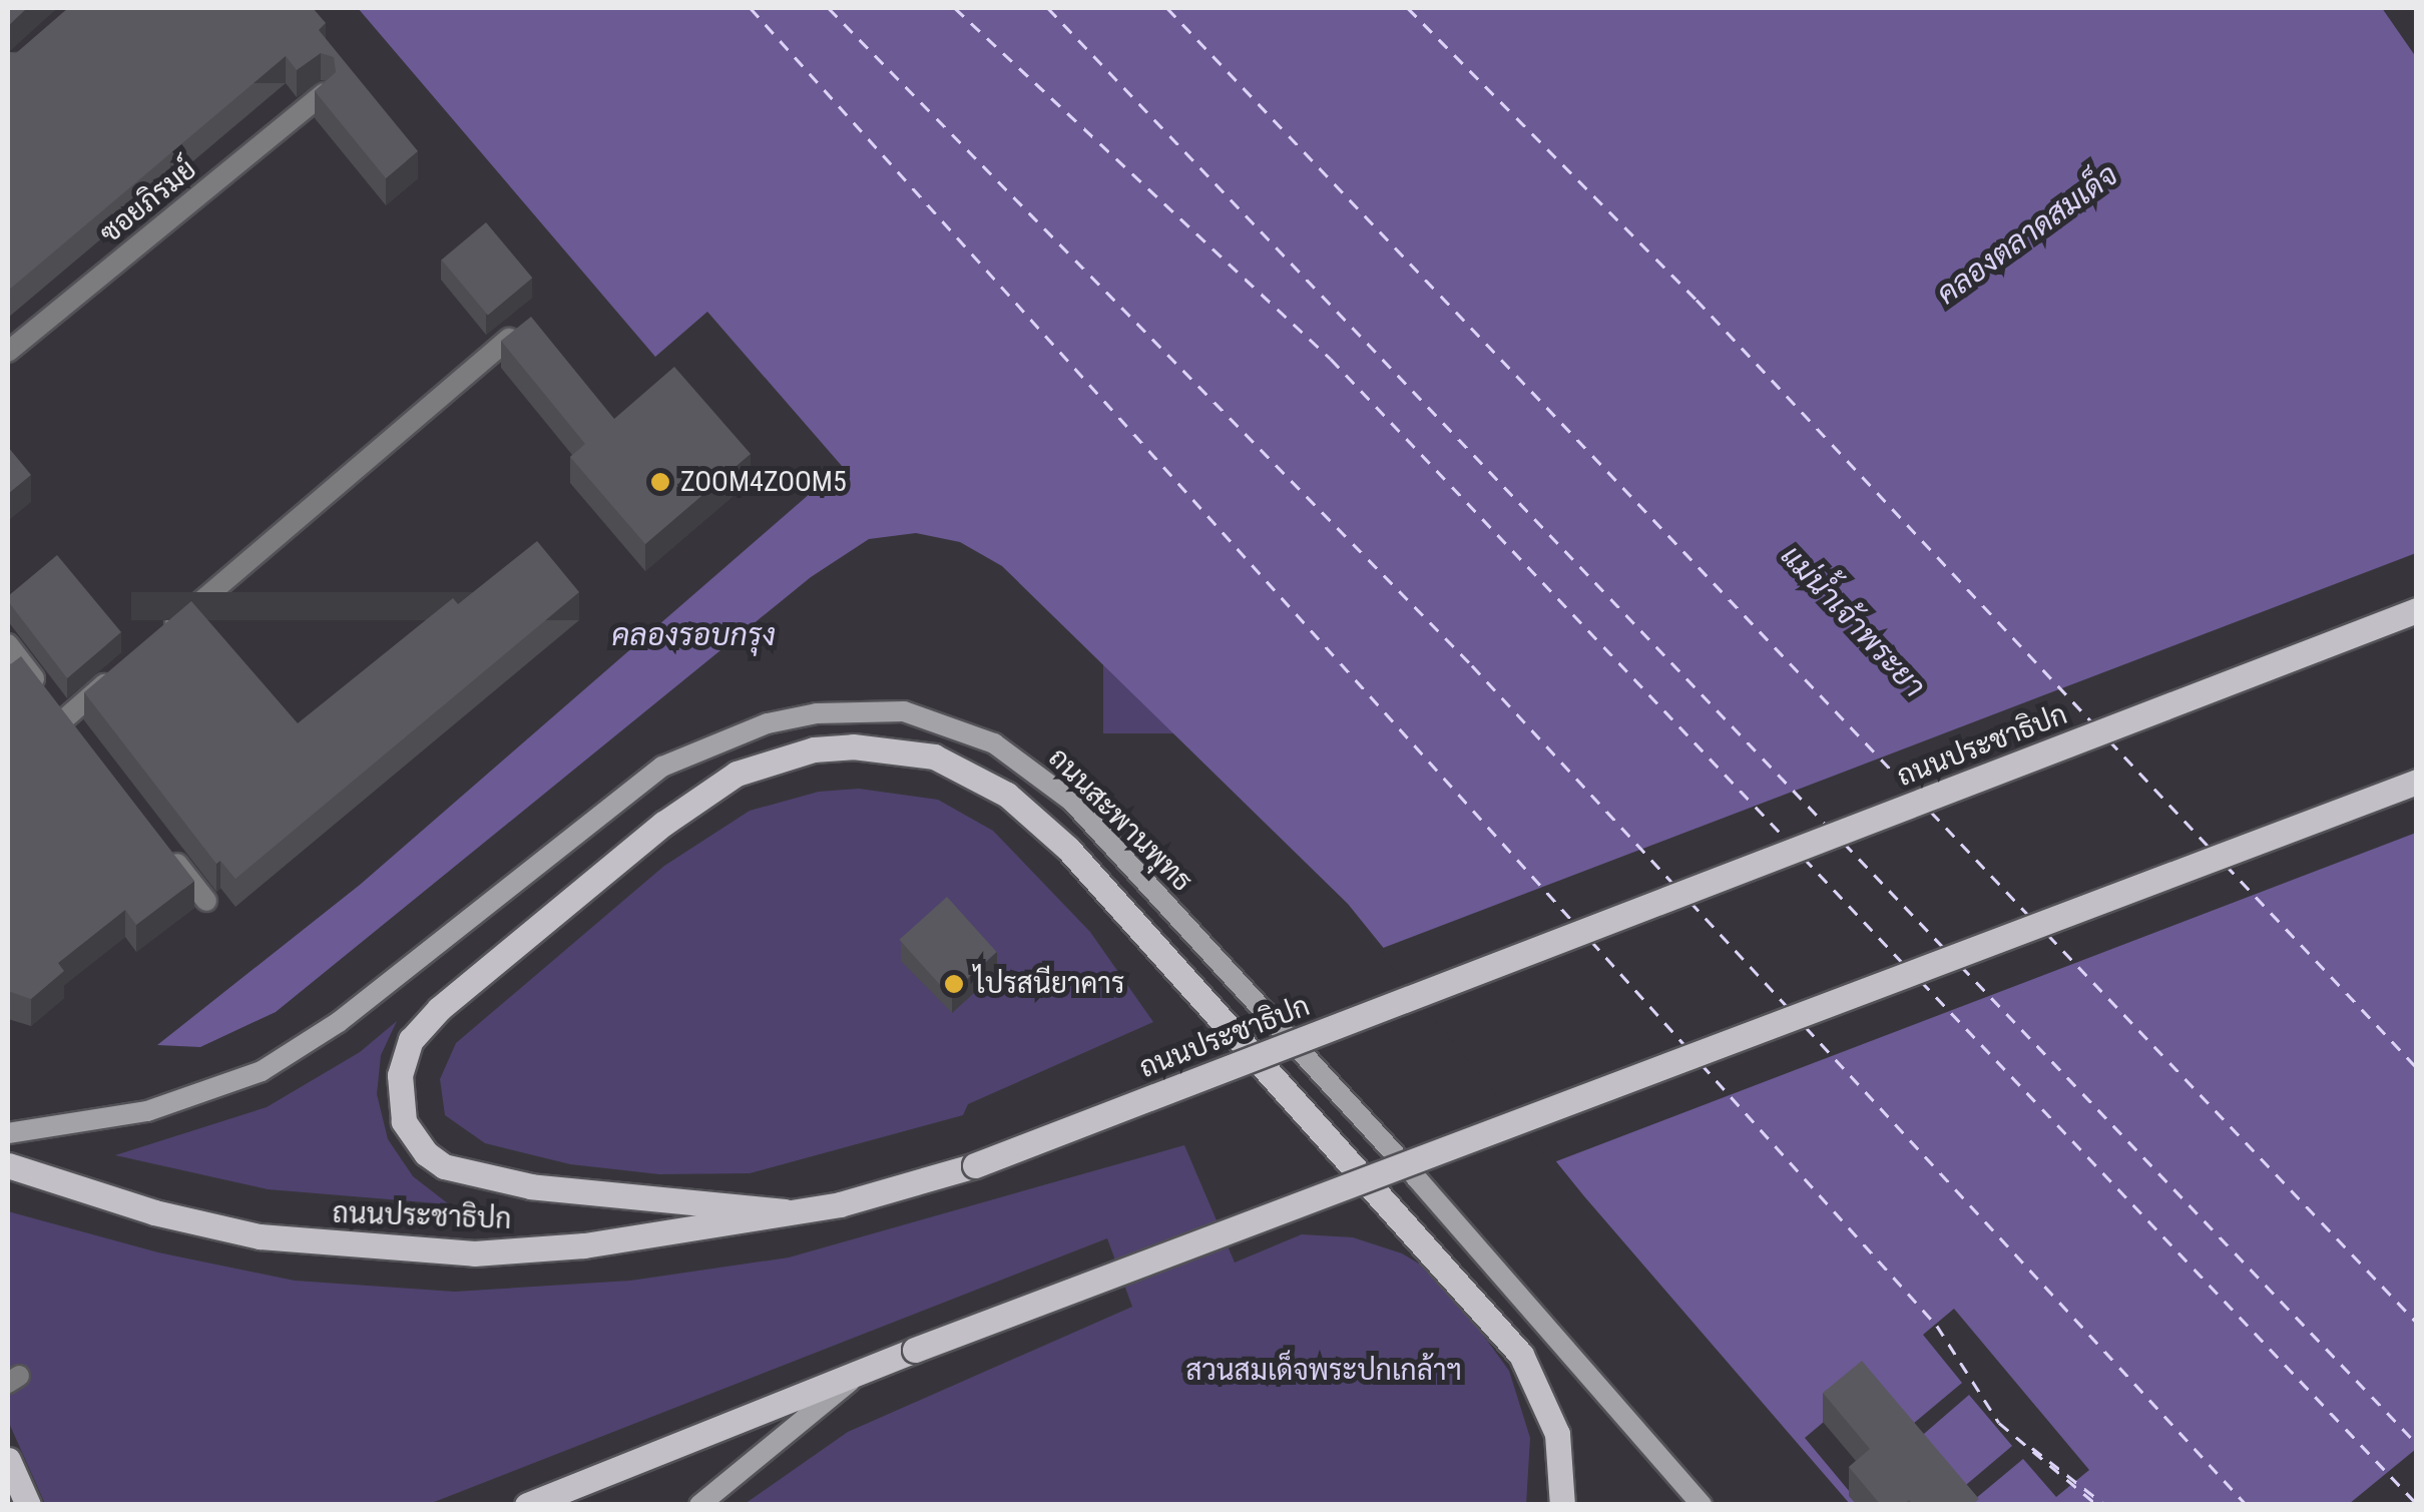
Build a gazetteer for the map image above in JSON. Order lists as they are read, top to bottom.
{
  "streets": {
    "main road": ["ถนนประชาธิปก"],
    "street": ["ซอยภิรมย์", "ถนนสะพานพุทธ"]
  },
  "water": ["คลองตลาดสมเด็จ", "แม่น้ำเจ้าพระยา", "คลองรอบกรุง"],
  "parks": ["สวนสมเด็จพระปกเกล้าฯ"],
  "places": ["ZOOM4ZOOM5", "ไปรสนียาคาร"]
}
